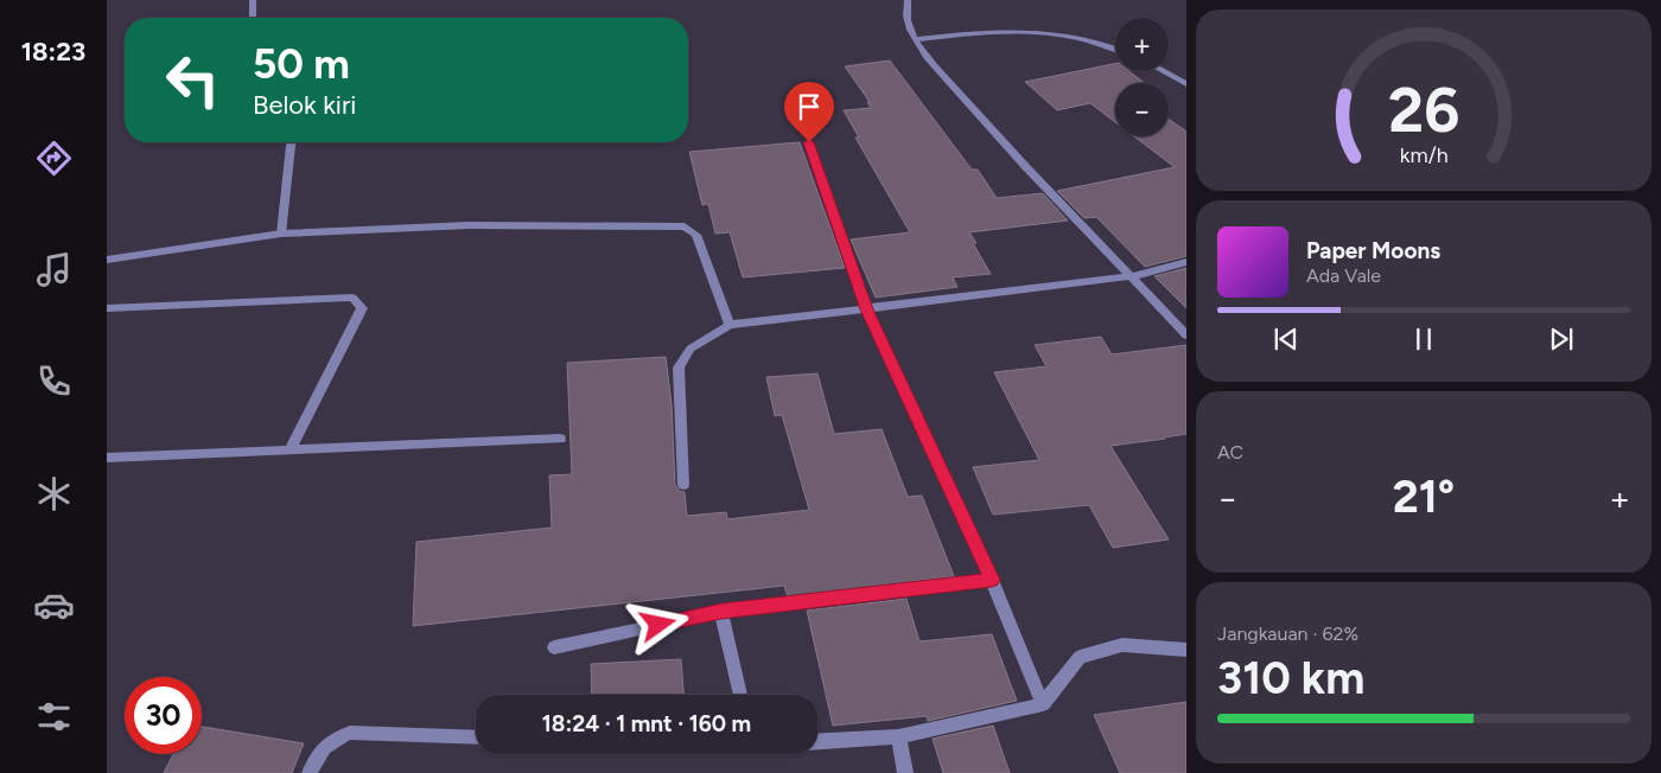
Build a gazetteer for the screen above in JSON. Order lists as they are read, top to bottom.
{
  "page": {
    "tabs": "18:23",
    "map_buttons": ["+", "−"],
    "turn": ["50 m", "Belok kiri"],
    "song": ["Paper Moons", "Ada Vale"],
    "tile": [
      "AC",
      ["Jangkauan · 62%", "310 km"]
    ],
    "heat": ["−", "21°", "+"],
    "limit": "30",
    "trip": "18:24 · 1 mnt · 160 m",
    "gauge": ["26", "km/h"]
  }
}
